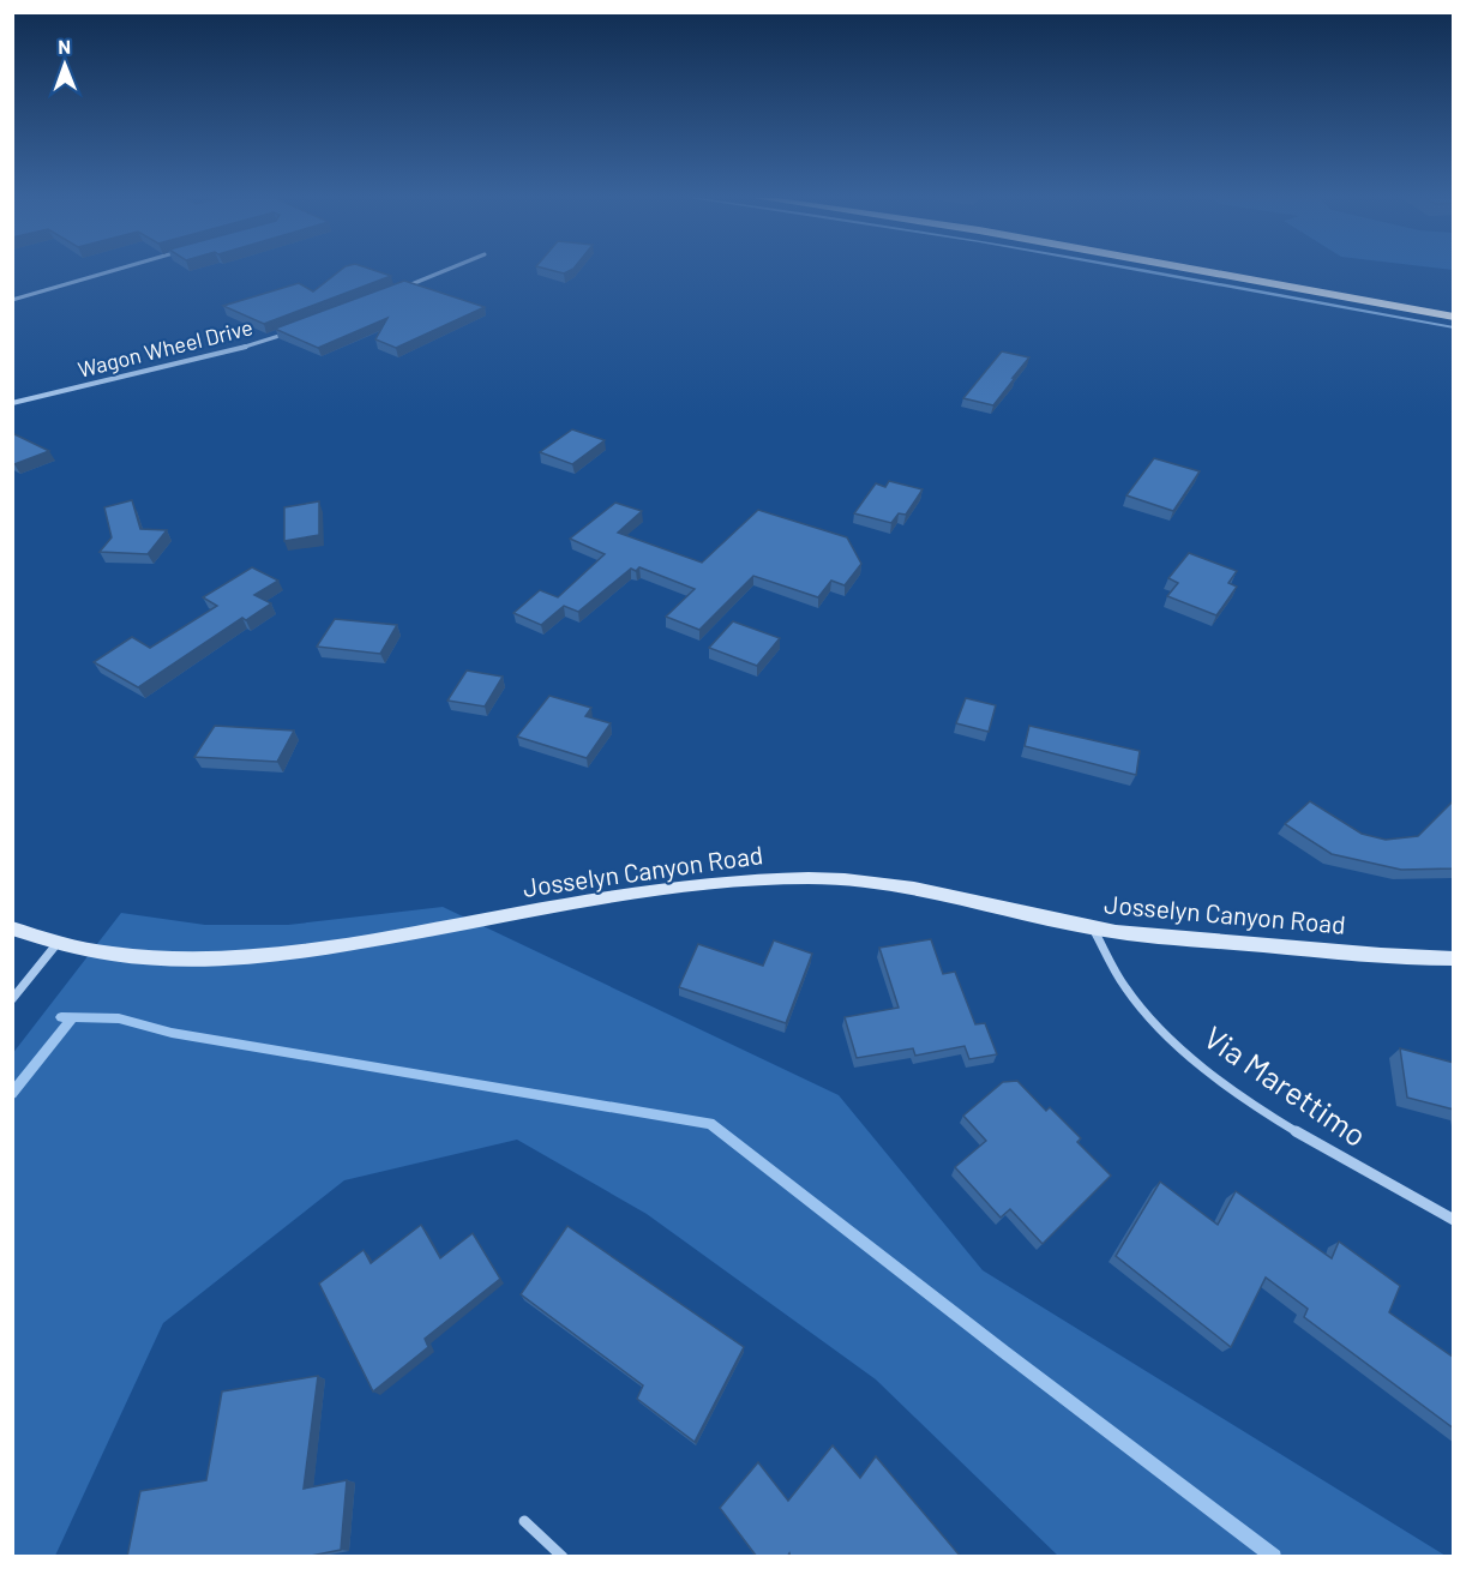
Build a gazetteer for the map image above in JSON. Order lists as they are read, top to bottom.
{
  "streets": {
    "street": ["Wagon Wheel Drive", "Josselyn Canyon Road", "Via Marettimo"]
  },
  "crossings": [
    ["Josselyn Canyon Road", "Via Marettimo"]
  ],
  "north": "top"
}
